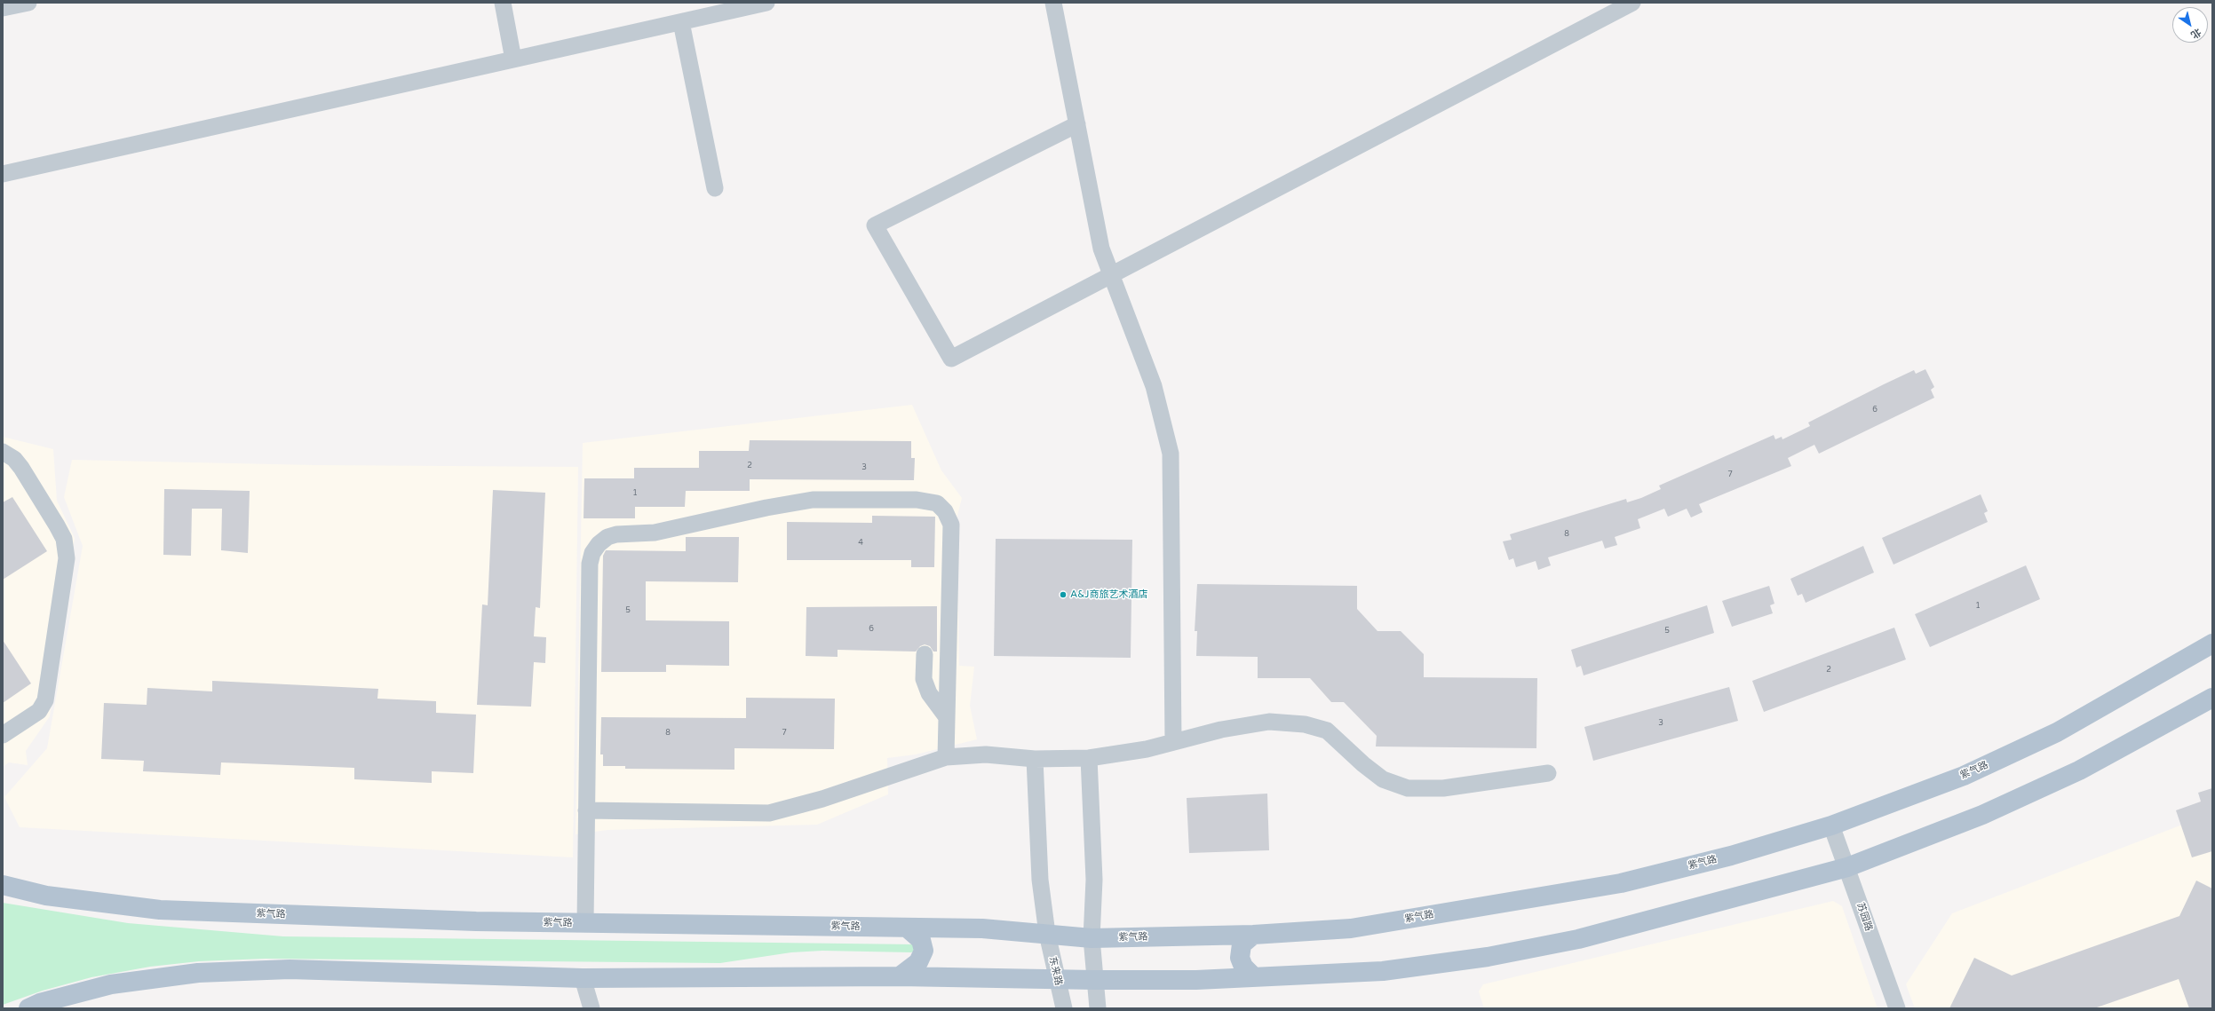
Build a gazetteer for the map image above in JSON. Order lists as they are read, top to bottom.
{
  "streets": {
    "main road": ["紫气路"],
    "street": ["苏园路", "东来路"]
  },
  "crossings": [
    ["紫气路", "苏园路"],
    ["紫气路", "东来路"]
  ],
  "places": ["A&J商旅艺术酒店"],
  "house_numbers": [
    "6",
    "2",
    "3",
    "7",
    "1",
    "8",
    "4",
    "1",
    "5",
    "6",
    "5",
    "2",
    "3",
    "8",
    "7"
  ],
  "north": "bottom right"
}
